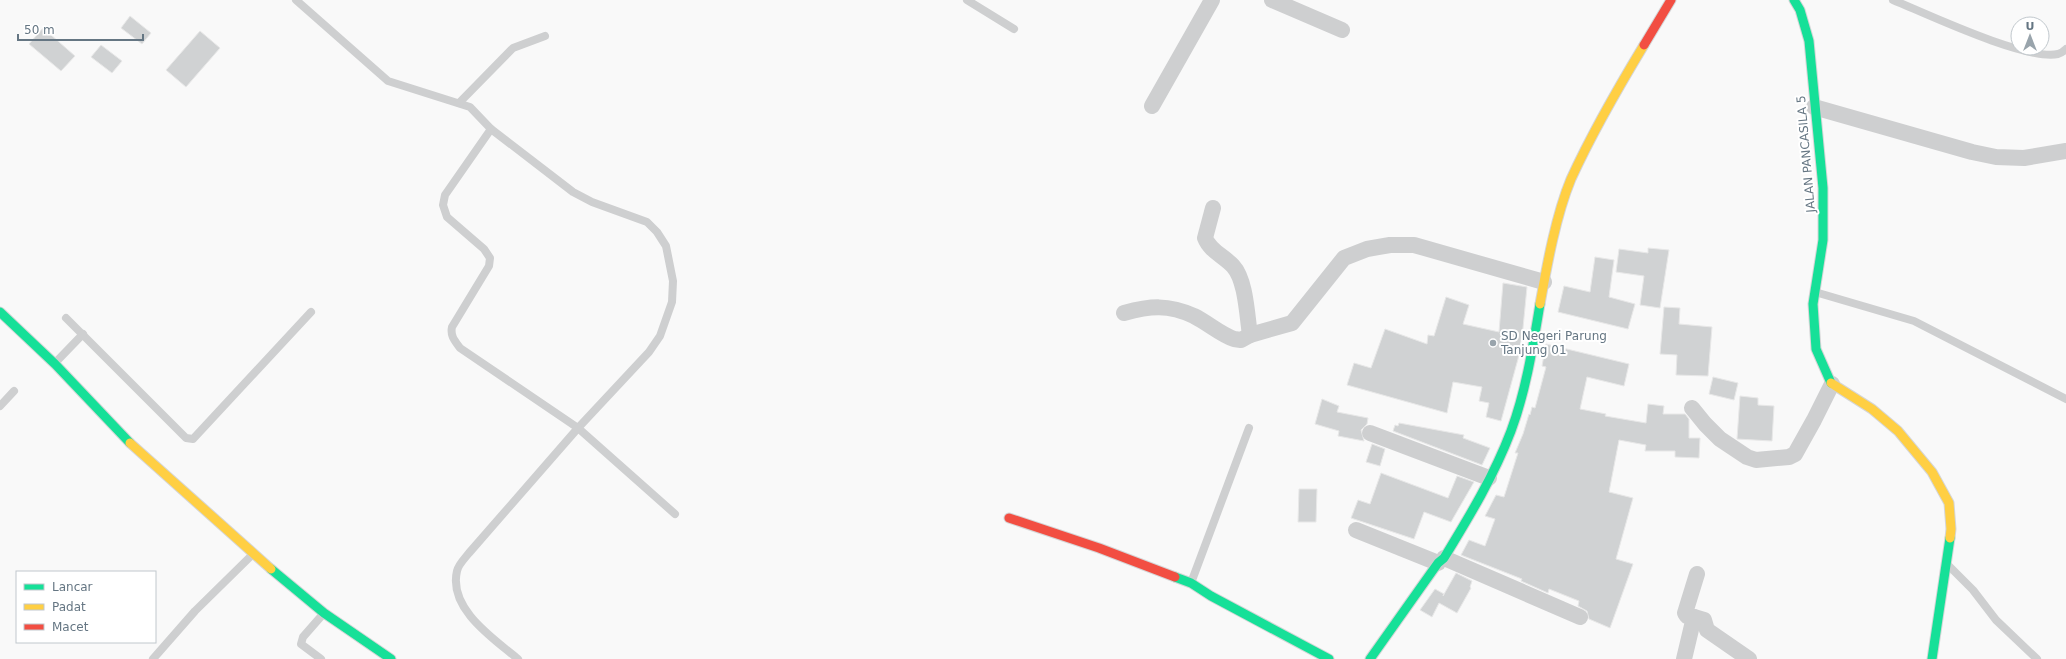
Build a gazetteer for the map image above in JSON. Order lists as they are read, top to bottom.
{
  "streets": {
    "street": ["JALAN PANCASILA 5"]
  },
  "places": ["SD Negeri Parung Tanjung 01"],
  "legend": ["Lancar", "Padat", "Macet"],
  "scale_bar": "50 m",
  "north": "top"
}
